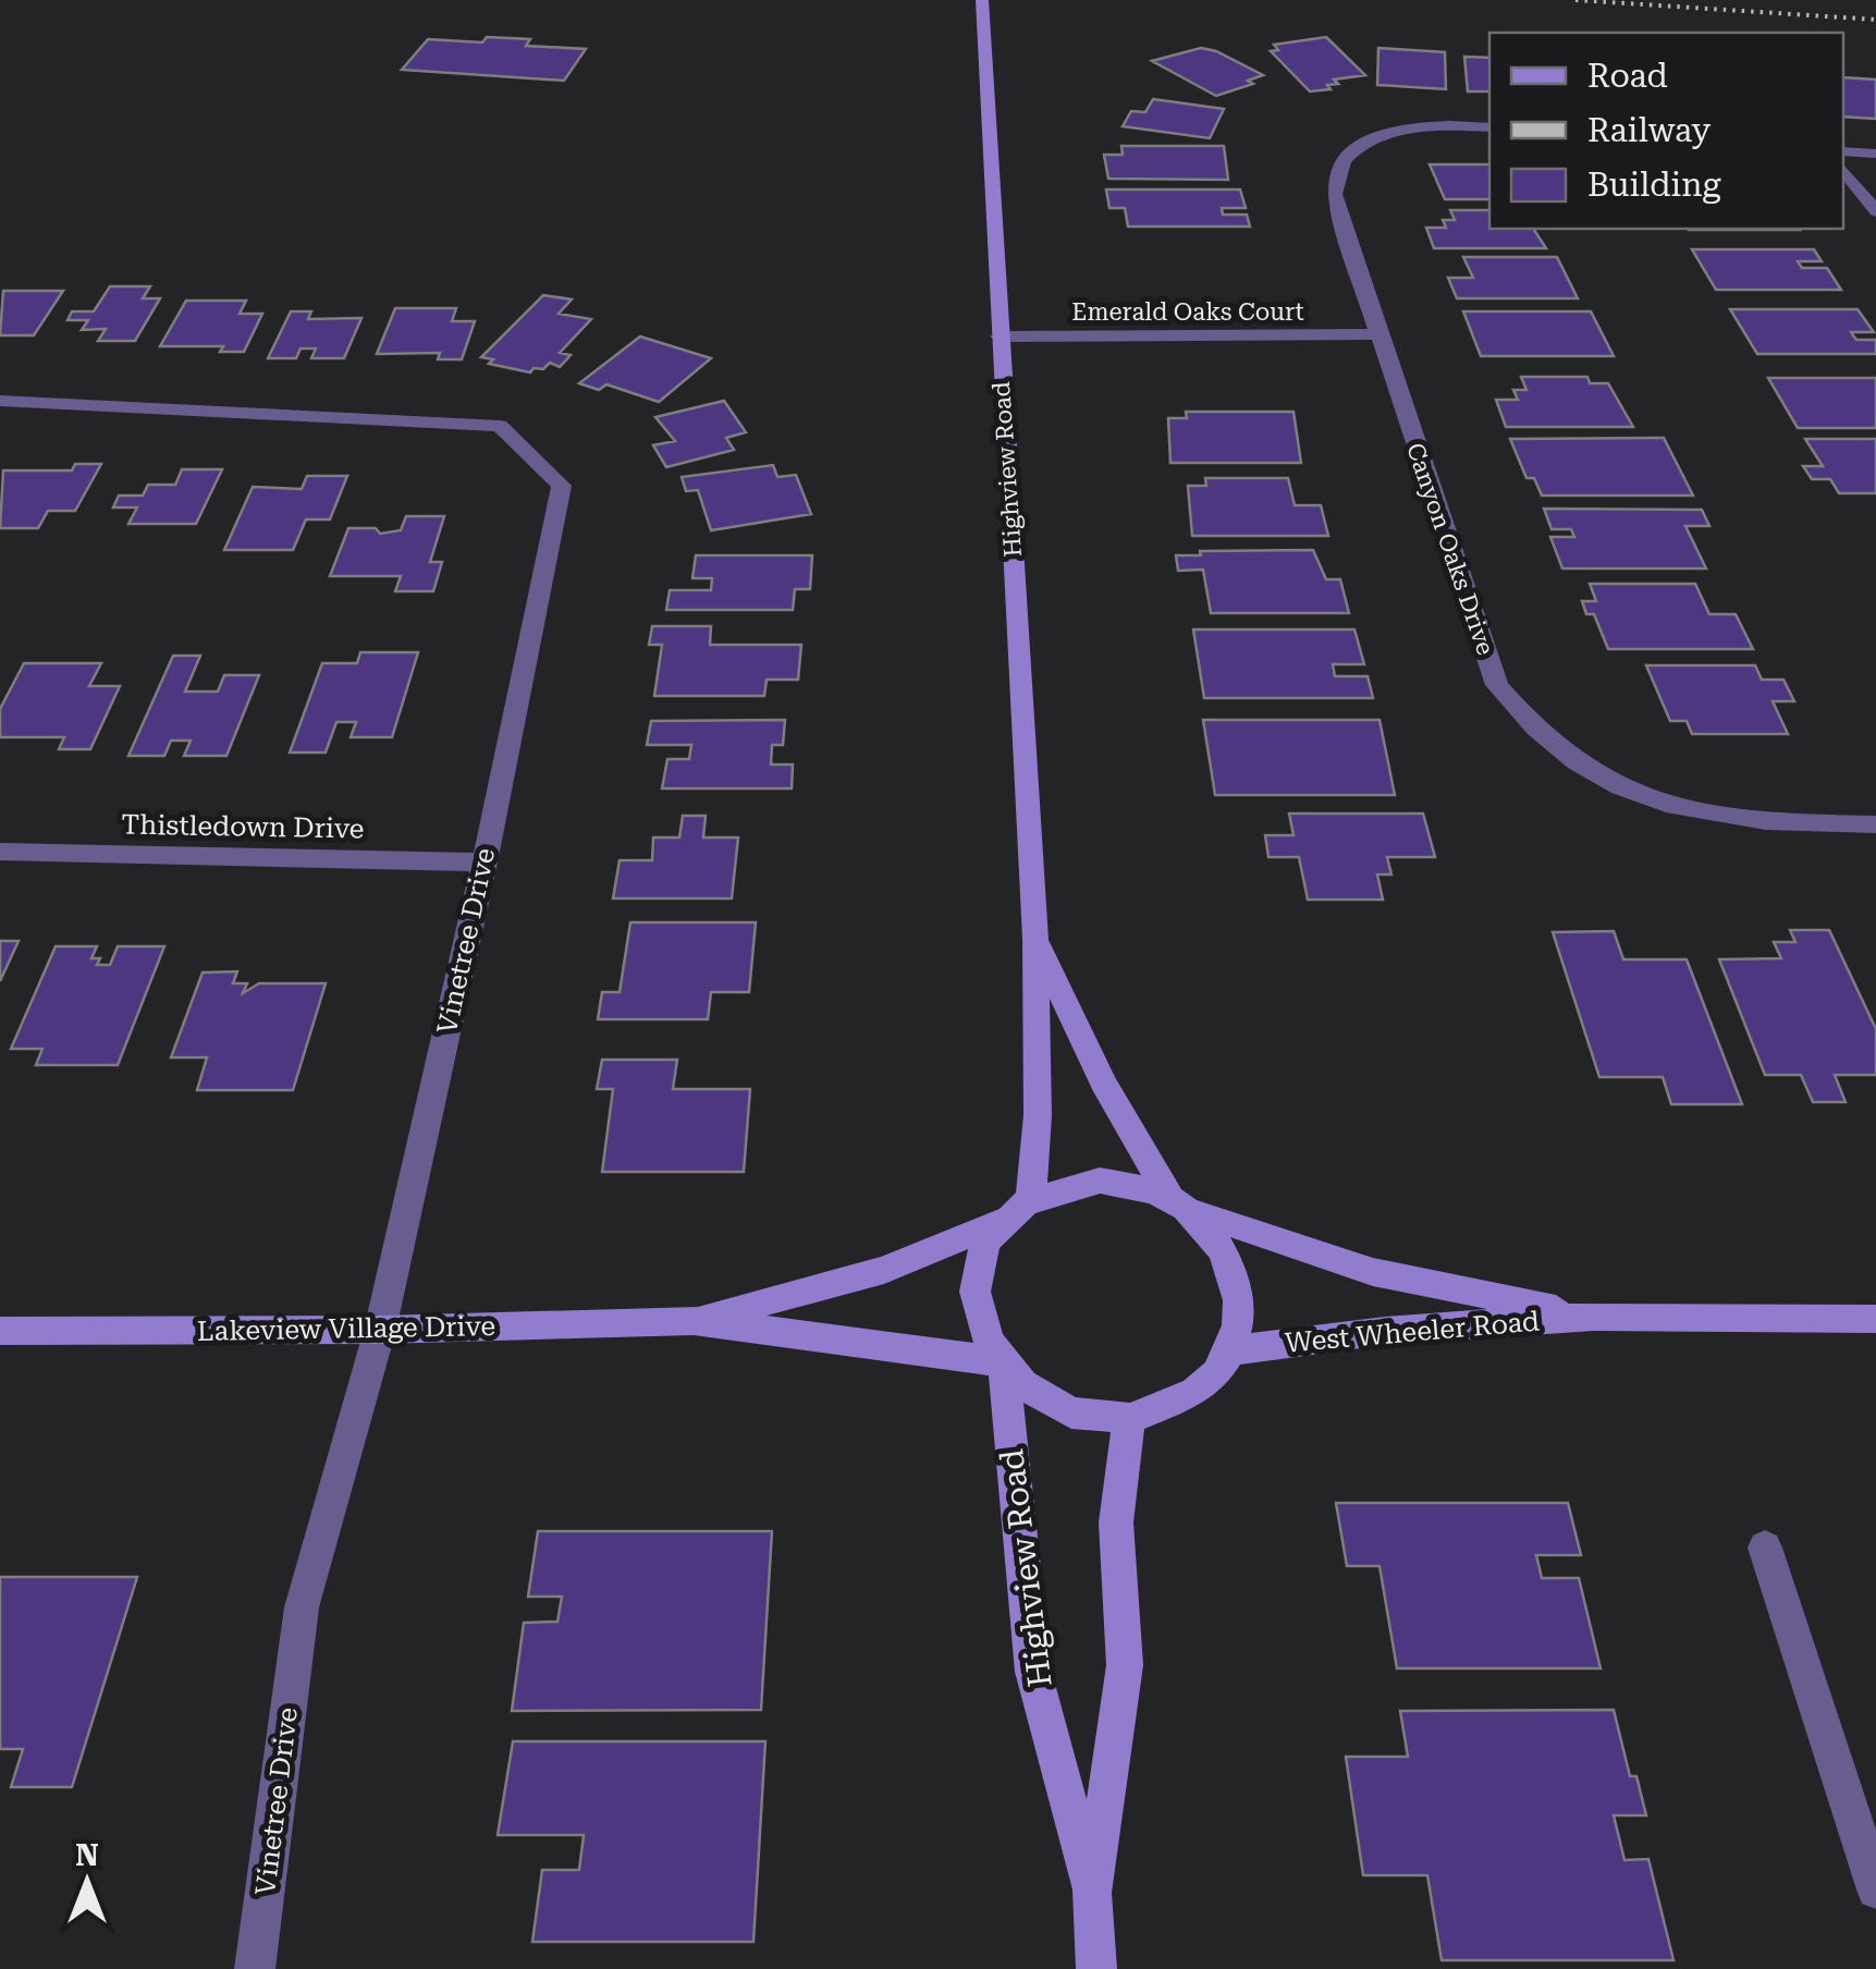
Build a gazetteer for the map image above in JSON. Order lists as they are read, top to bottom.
{
  "streets": {
    "street": [
      "Emerald Oaks Court",
      "Highview Road",
      "Canyon Oaks Drive",
      "Thistledown Drive",
      "Vinetree Drive",
      "Lakeview Village Drive",
      "West Wheeler Road"
    ]
  },
  "crossings": [
    ["Emerald Oaks Court", "Highview Road"],
    ["Emerald Oaks Court", "Canyon Oaks Drive"],
    ["Highview Road", "Lakeview Village Drive"],
    ["Highview Road", "West Wheeler Road"],
    ["Thistledown Drive", "Vinetree Drive"],
    ["Vinetree Drive", "Lakeview Village Drive"],
    ["Lakeview Village Drive", "West Wheeler Road"]
  ],
  "legend": ["Road", "Railway", "Building"],
  "north": "top"
}
